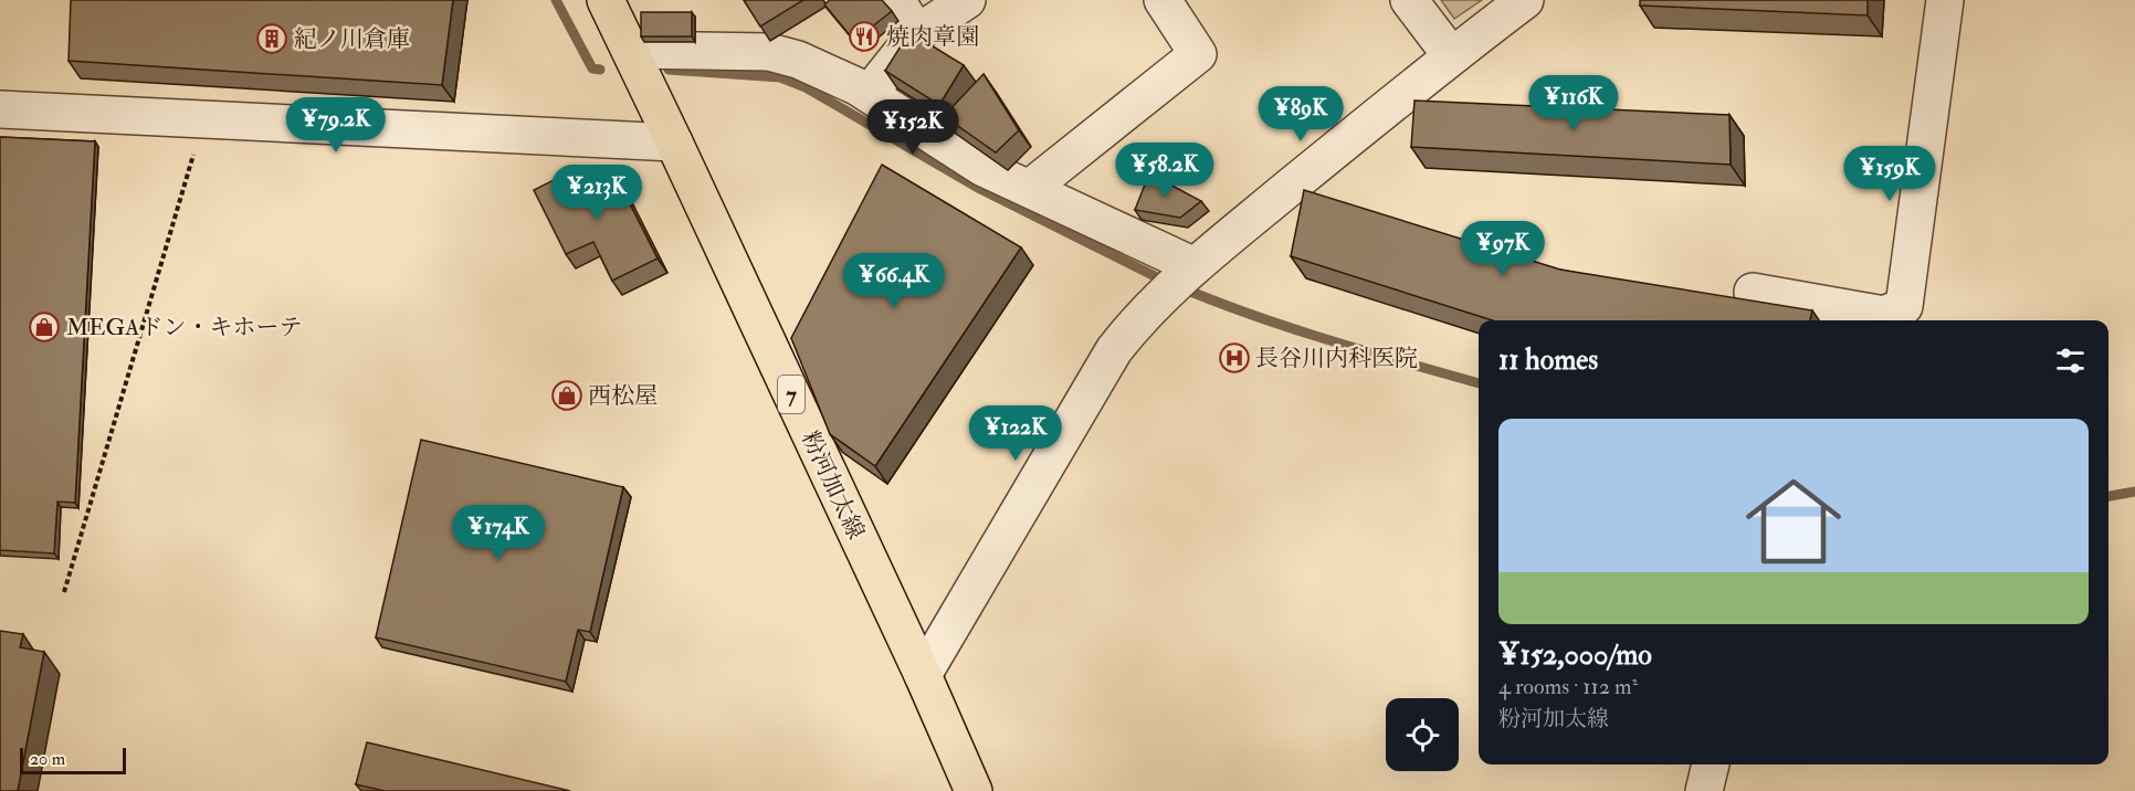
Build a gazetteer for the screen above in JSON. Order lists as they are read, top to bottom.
{
  "streets": {
    "main road": ["7", "粉河加太線"]
  },
  "places": {
    "restaurant": ["焼肉章園"],
    "building": ["紀ノ川倉庫"],
    "shop": ["MEGAドン・キホーテ", "西松屋"],
    "hospital": ["長谷川内科医院"]
  },
  "scale_bar": "20 m",
  "page": {
    "price": [
      "¥116K",
      "¥89K",
      "¥79.2K",
      "¥152K",
      "¥58.2K",
      "¥159K",
      "¥213K",
      "¥97K",
      "¥66.4K",
      "¥122K",
      "¥174K"
    ],
    "heading": "11 homes",
    "list": [
      {
        "name": "¥152,000/mo",
        "note": "4 rooms · 112 m² · 粉河加太線"
      }
    ],
    "scale": "20 m"
  }
}
